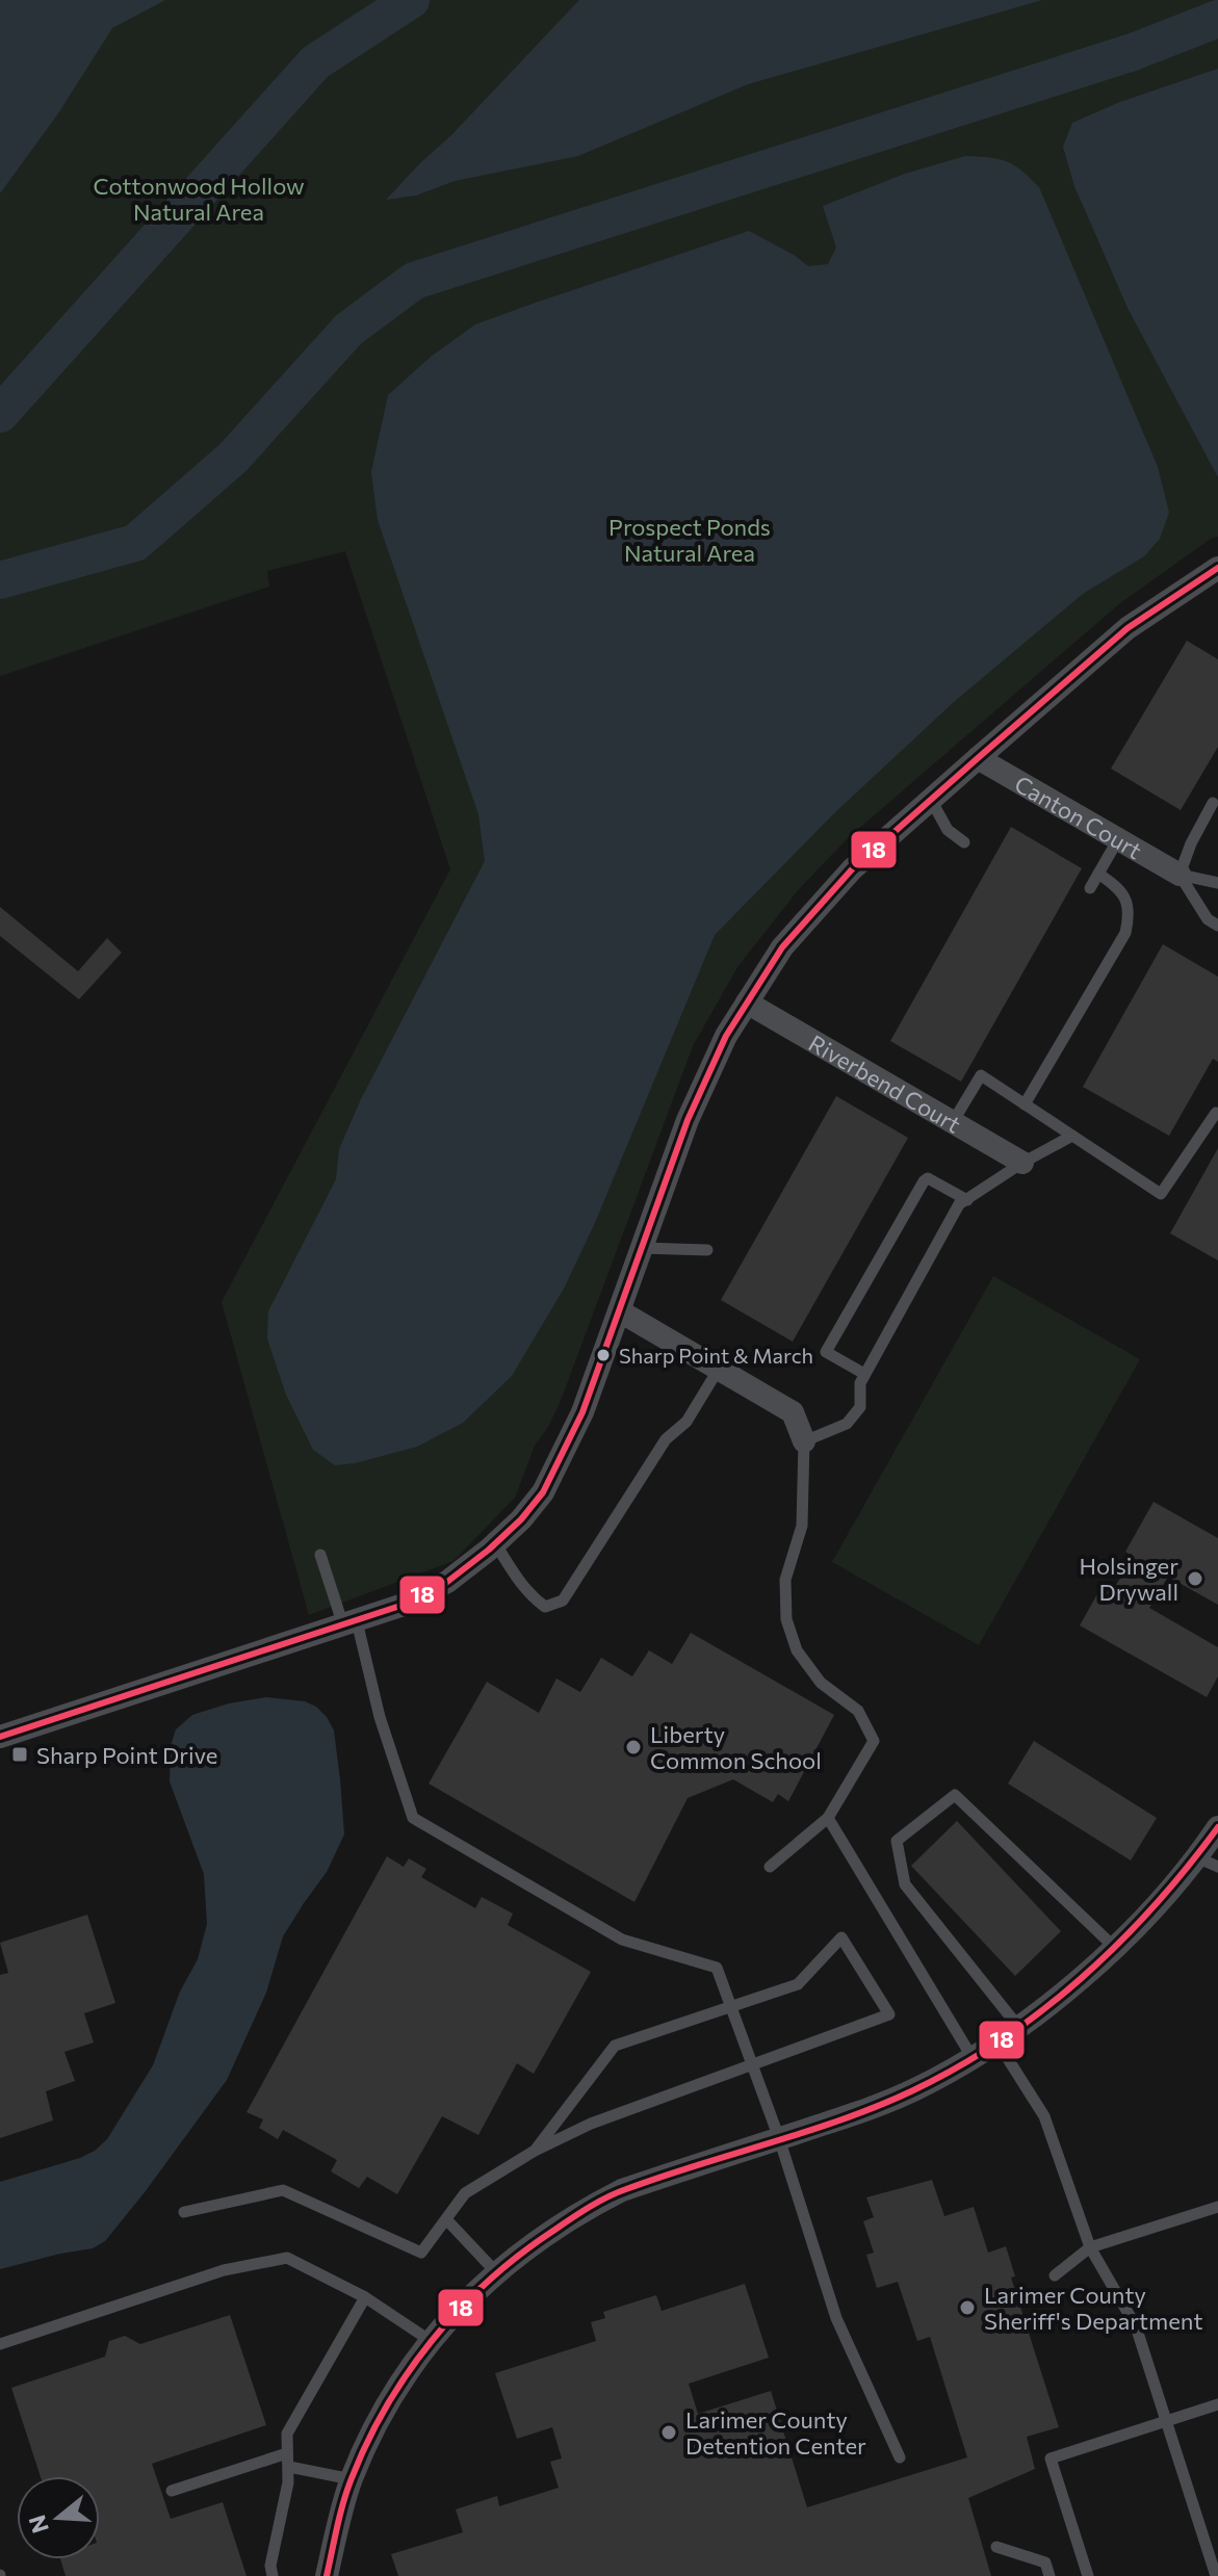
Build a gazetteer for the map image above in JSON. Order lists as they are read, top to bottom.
{
  "streets": {
    "street": ["Canton Court", "Riverbend Court"]
  },
  "parks": ["Cottonwood Hollow Natural Area", "Prospect Ponds Natural Area"],
  "places": {
    "other": [
      "Sharp Point & March",
      "Holsinger Drywall",
      "Liberty Common School",
      "Larimer County Sheriff's Department",
      "Larimer County Detention Center"
    ],
    "transit": ["Sharp Point Drive"]
  },
  "lines": ["transit line 18"],
  "north": "left"
}
